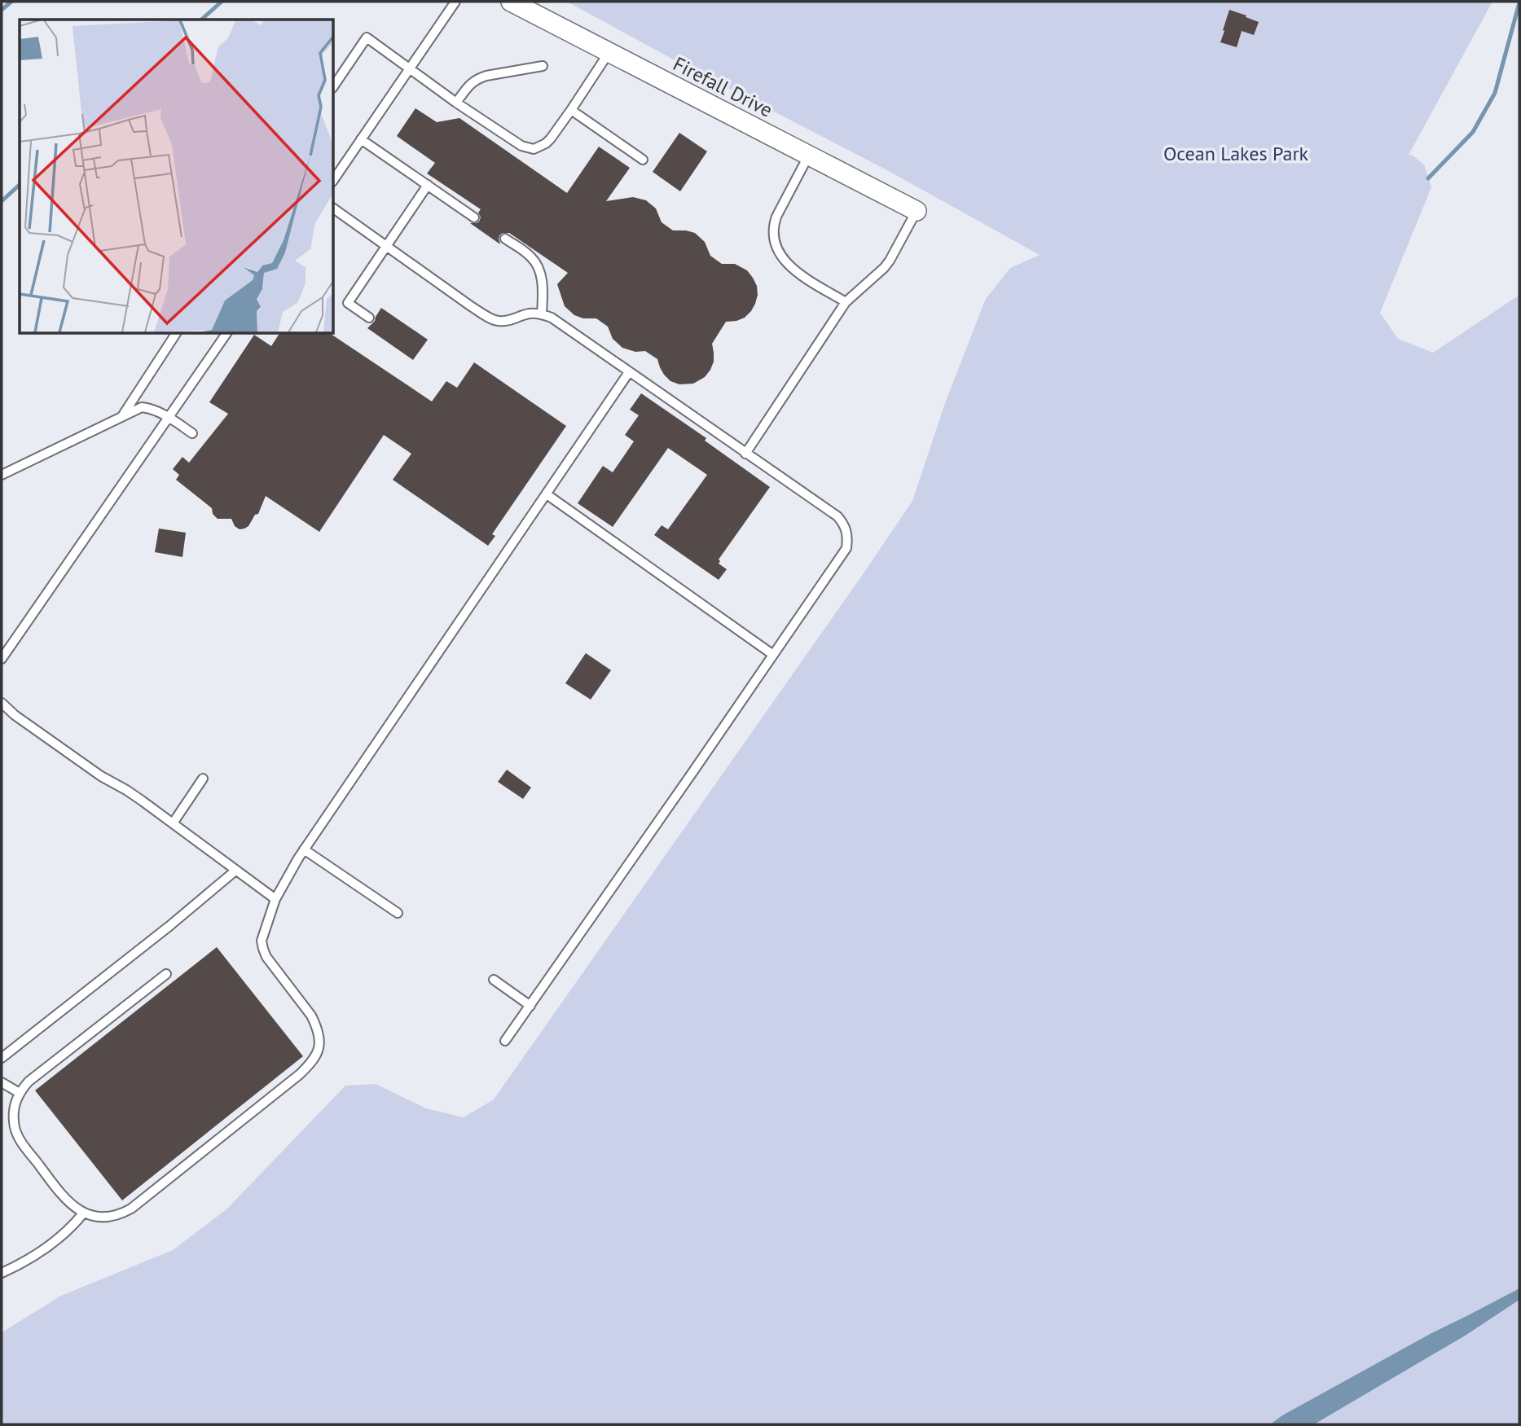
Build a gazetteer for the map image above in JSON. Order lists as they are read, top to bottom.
{
  "streets": {
    "street": ["Firefall Drive"]
  },
  "parks": ["Ocean Lakes Park"]
}
